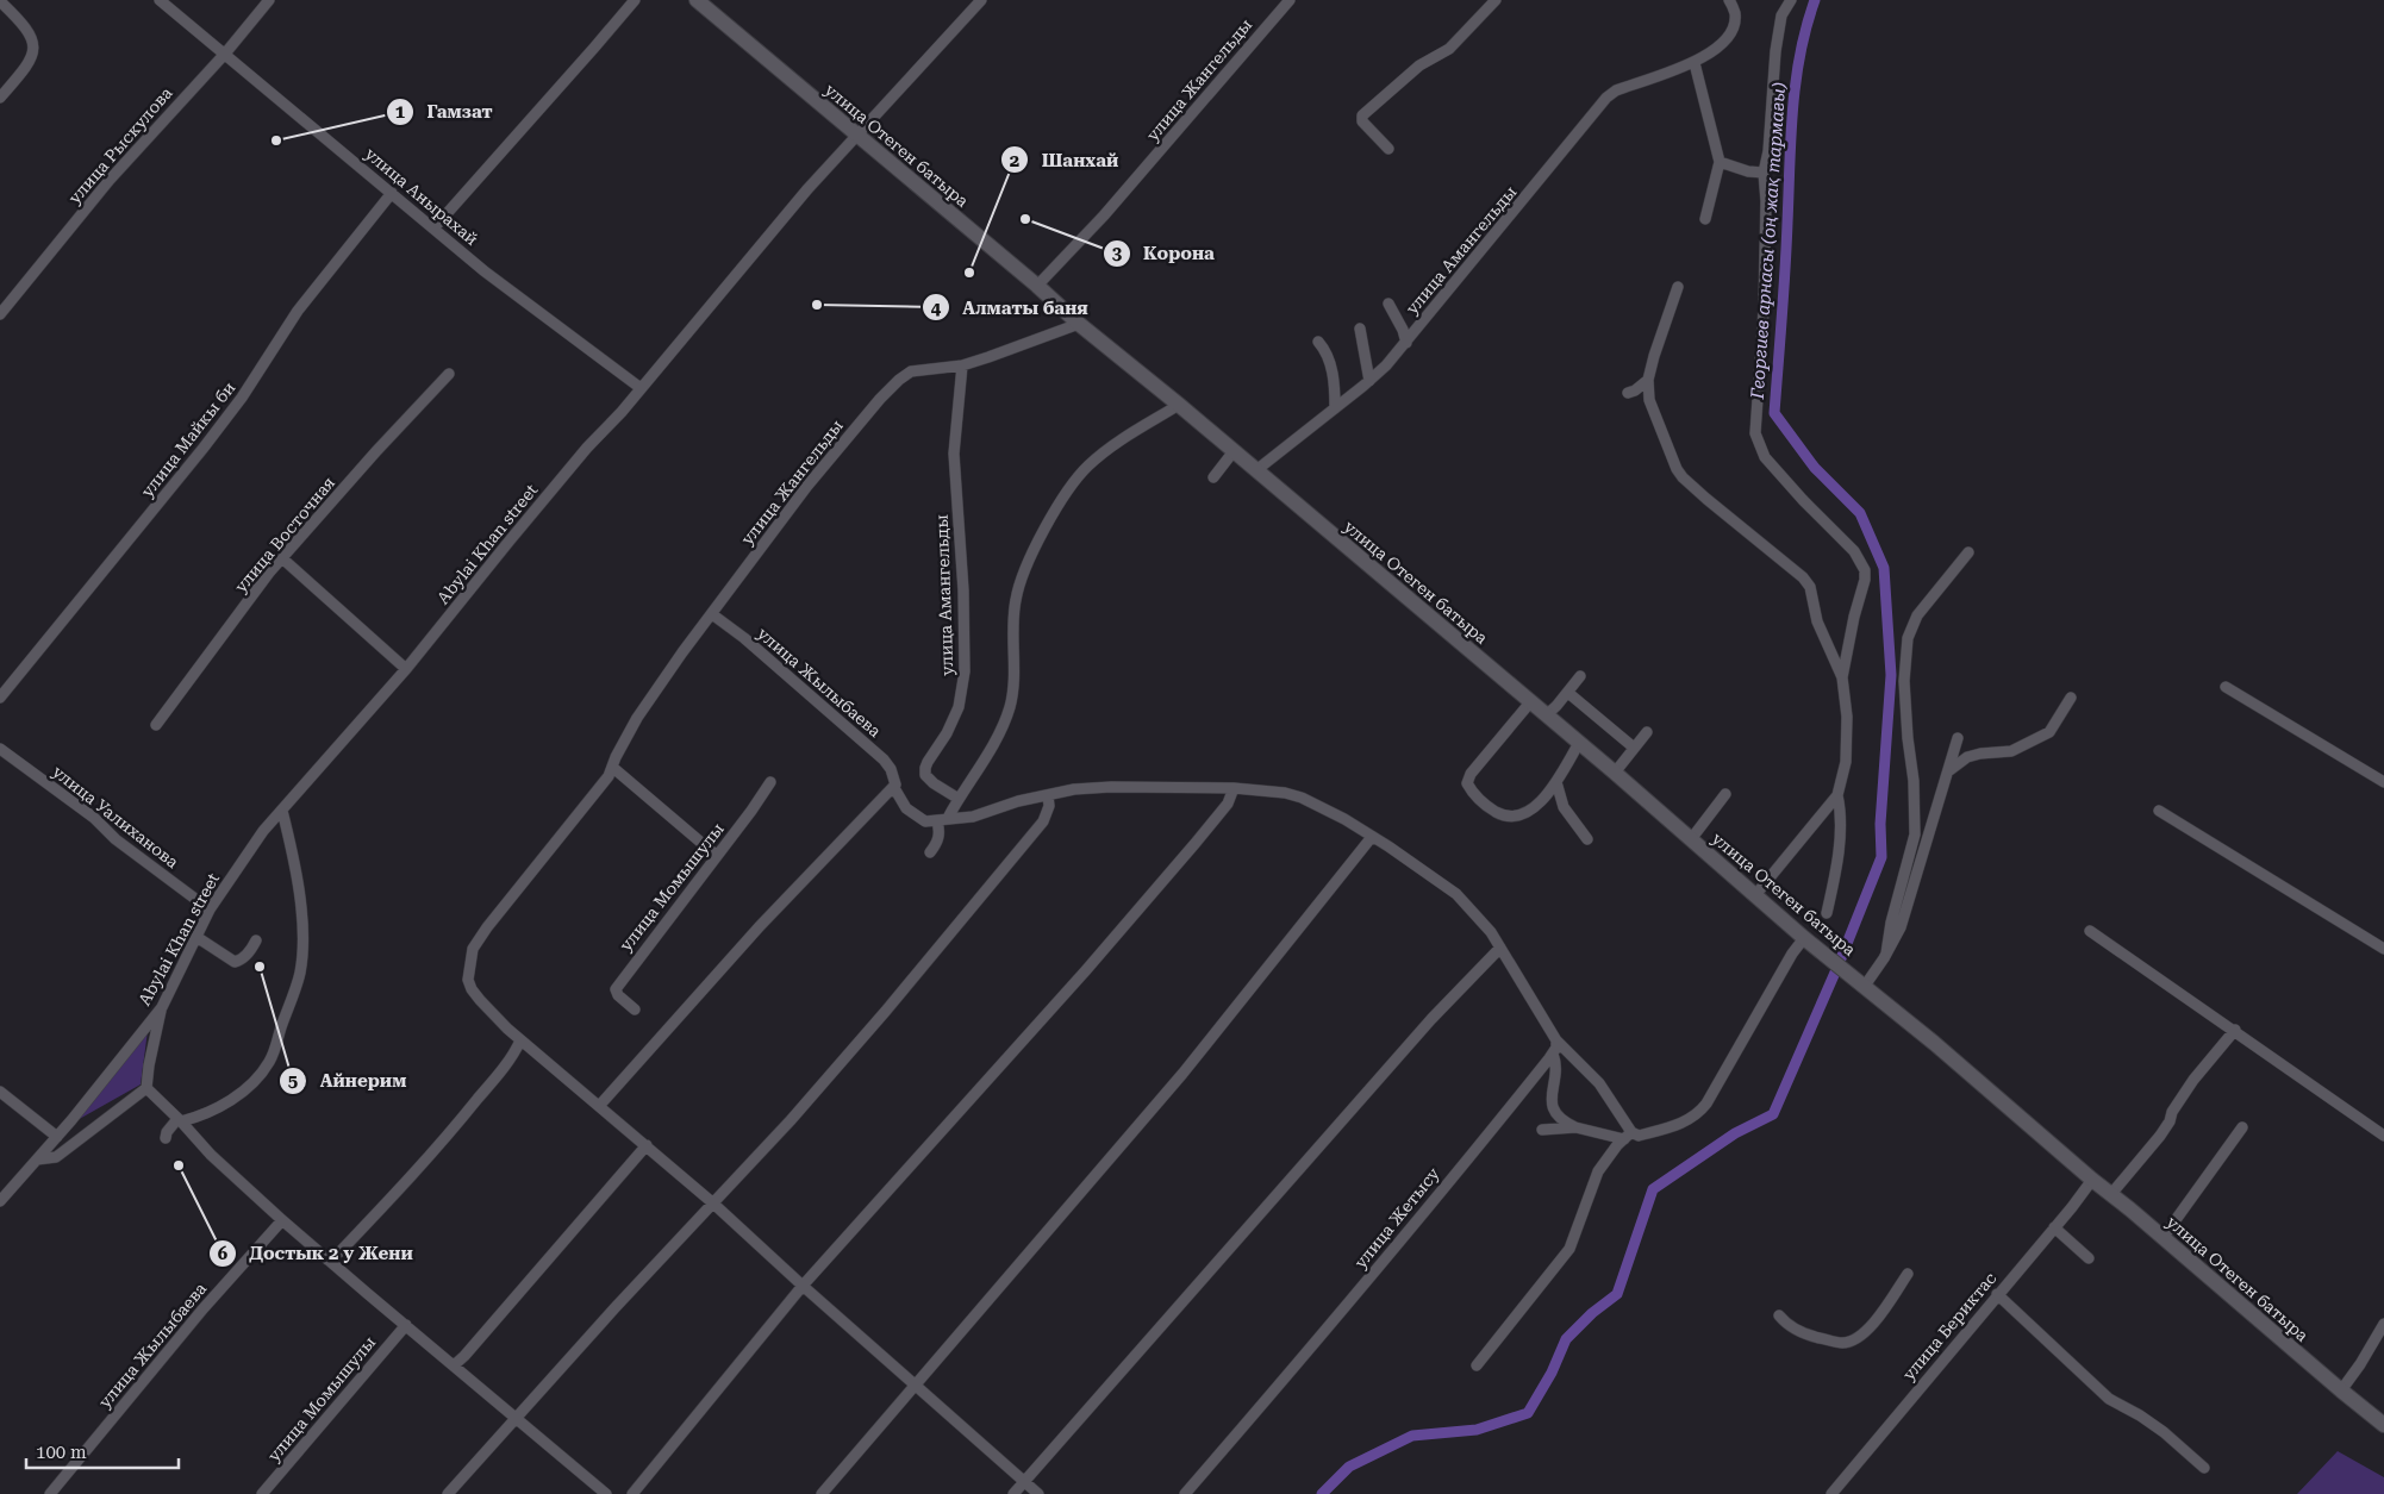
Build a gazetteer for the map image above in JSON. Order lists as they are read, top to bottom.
{
  "streets": {
    "main road": ["улица Отеген батыра"],
    "street": [
      "улица Жангельды",
      "улица Рыскулова",
      "улица Анырахай",
      "улица Амангельды",
      "улица Майкы би",
      "улица Восточная",
      "Abylai Khan street",
      "улица Жылыбаева",
      "улица Уалиханова",
      "улица Момышулы",
      "улица Жетысу",
      "улица Бериктас"
    ]
  },
  "crossings": [
    ["улица Жангельды", "улица Отеген батыра"],
    ["улица Жангельды", "улица Амангельды"],
    ["улица Жангельды", "улица Жылыбаева"],
    ["улица Рыскулова", "улица Анырахай"],
    ["улица Отеген батыра", "улица Амангельды"],
    ["улица Отеген батыра", "Abylai Khan street"],
    ["улица Отеген батыра", "улица Бериктас"],
    ["улица Анырахай", "улица Майкы би"],
    ["улица Анырахай", "Abylai Khan street"],
    ["Abylai Khan street", "улица Уалиханова"]
  ],
  "water": ["Георгиев арнасы (оң жақ тармағы)"],
  "places": [
    "Гамзат",
    "Корона",
    "Шанхай",
    "Алматы баня",
    "Айнерим",
    "Достык 2 у Жени"
  ],
  "scale_bar": "100 m"
}
